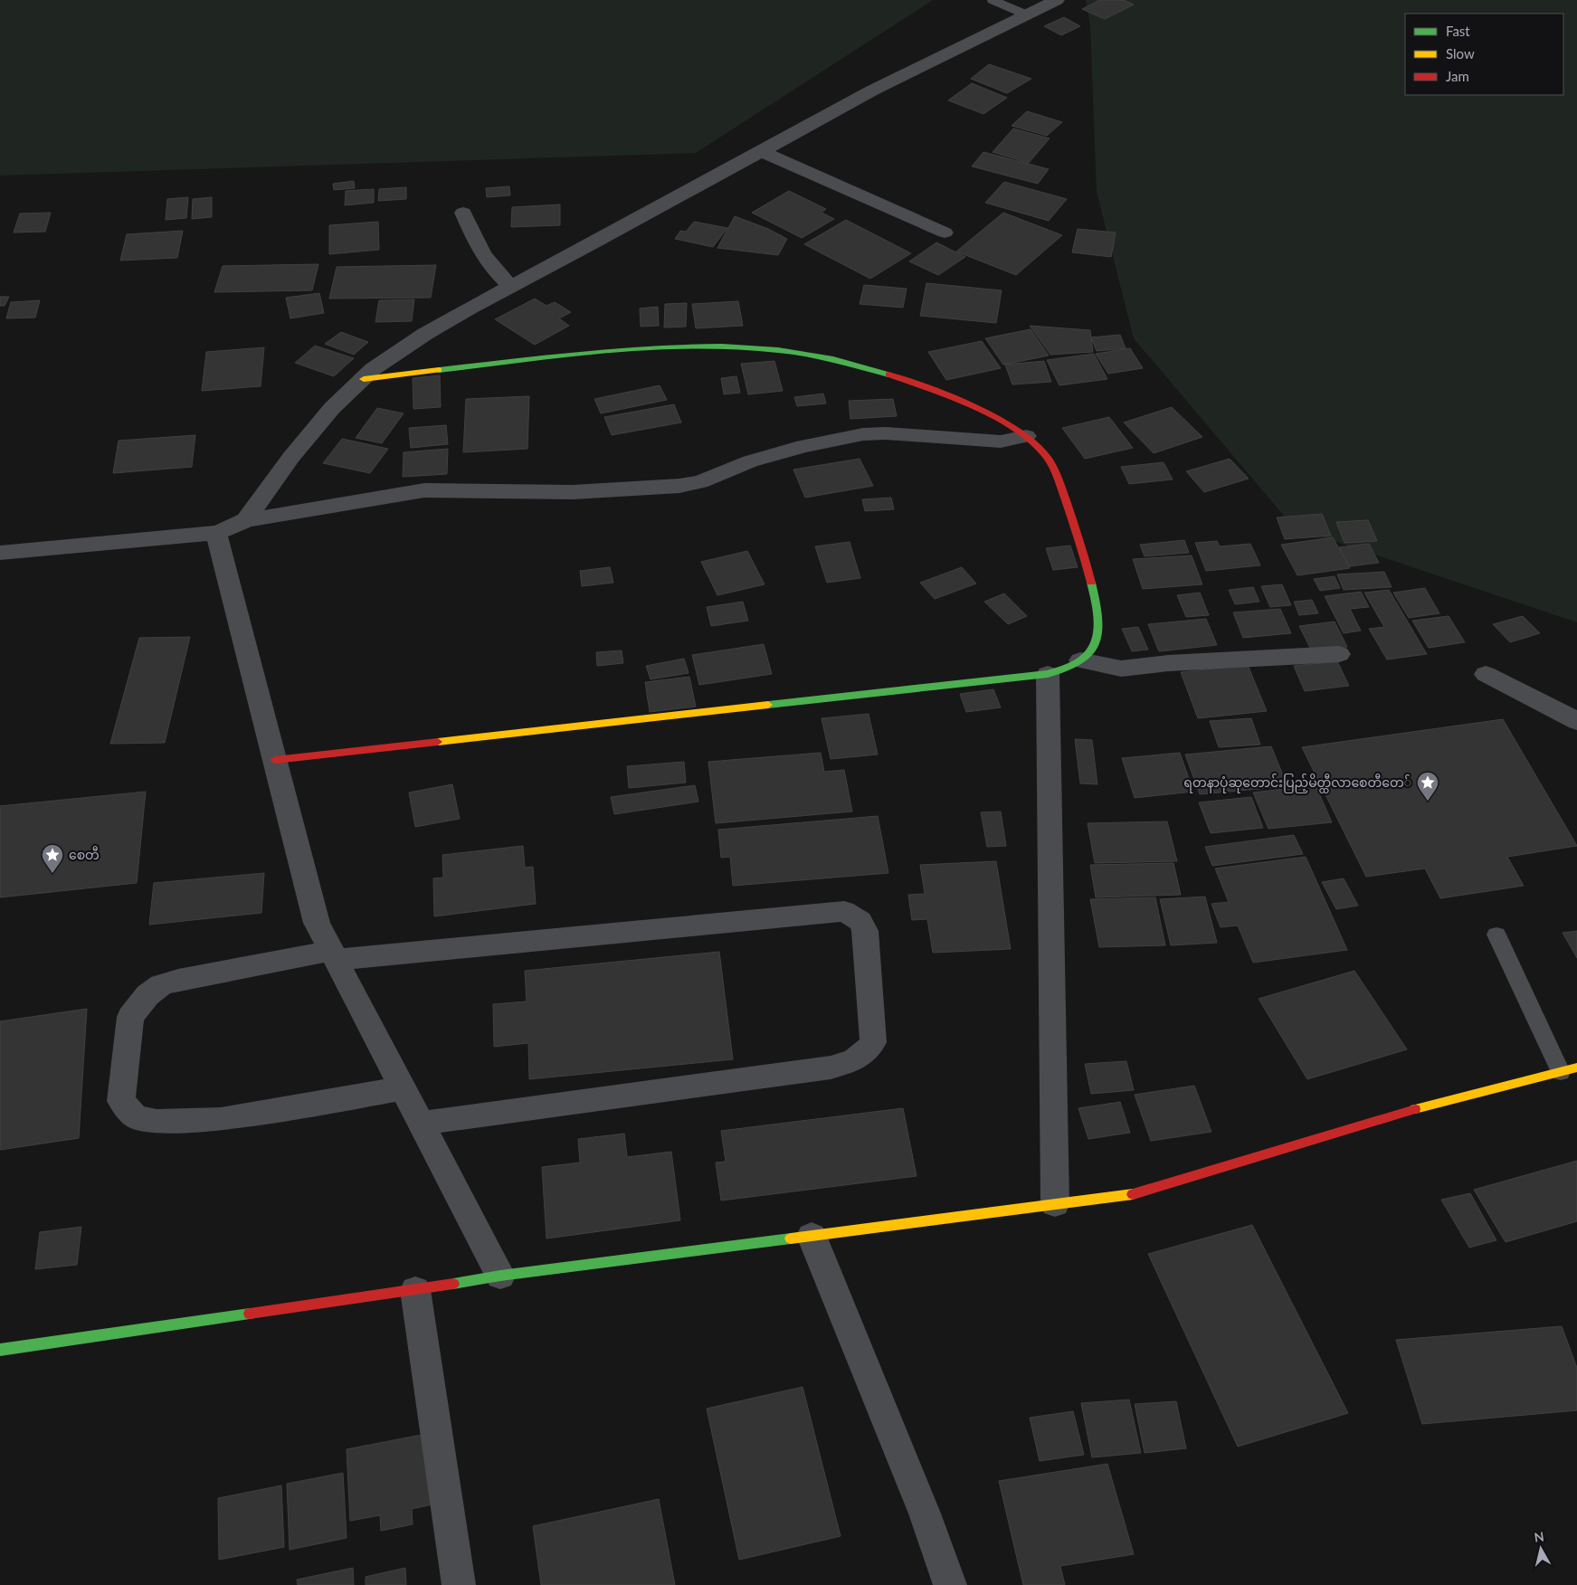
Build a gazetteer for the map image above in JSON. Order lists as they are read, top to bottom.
{
  "places": {
    "place": ["ရတနာပုံဆုတောင်းပြည့်မိတ္ထီလာစေတီတေ်", "စေတီ"]
  },
  "legend": ["Fast", "Slow", "Jam"],
  "north": "top"
}
